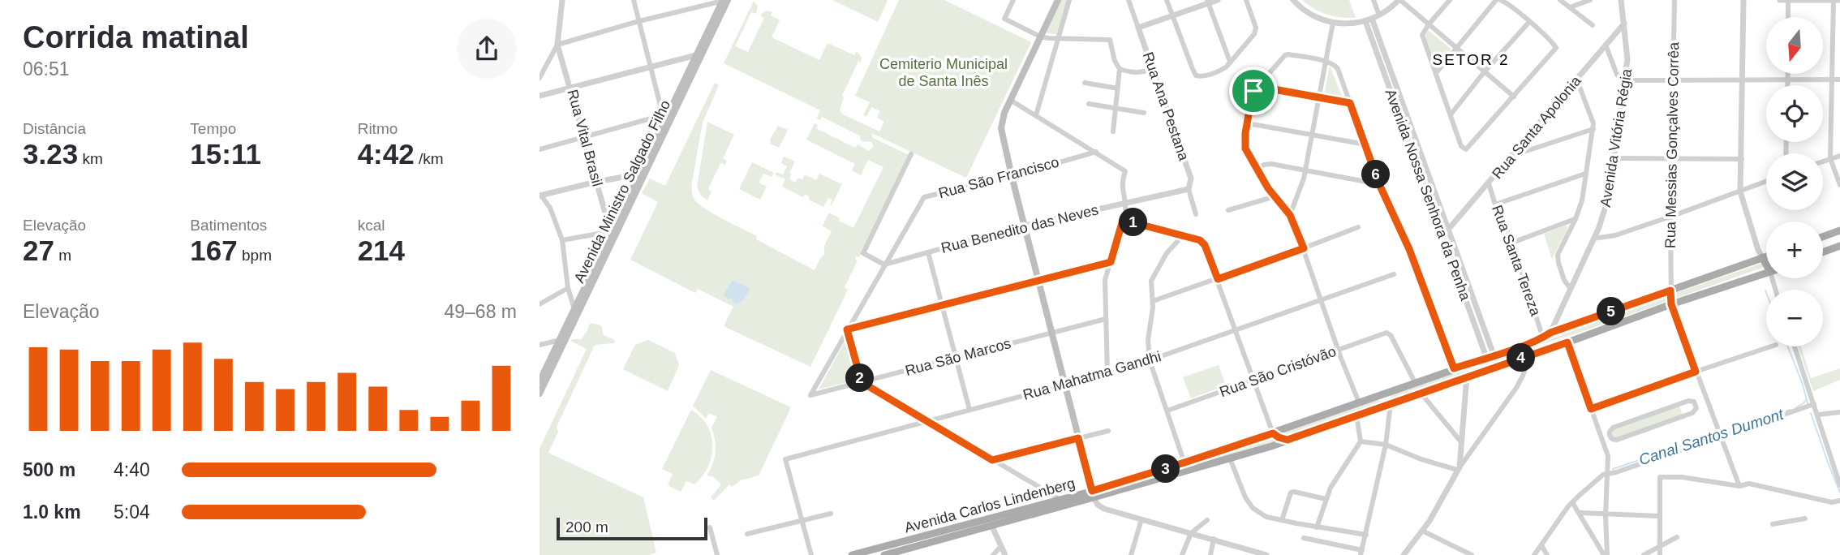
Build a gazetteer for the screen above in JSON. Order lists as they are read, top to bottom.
{
  "streets": {
    "main road": ["Avenida Ministro Salgado Filho", "Avenida Carlos Lindenberg"],
    "street": [
      "Rua Ana Pestana",
      "Rua Santa Apolonia",
      "Rua Vital Brasil",
      "Avenida Vitória Régia",
      "Rua Messias Gonçalves Corrêa",
      "Rua São Francisco",
      "Avenida Nossa Senhora da Penha",
      "Rua Benedito das Neves",
      "Rua Santa Tereza",
      "Rua São Marcos",
      "Rua São Cristóvão",
      "Rua Mahatma Gandhi"
    ]
  },
  "crossings": [
    ["Rua Ana Pestana", "Rua Benedito das Neves"],
    ["Rua Santa Apolonia", "Avenida Vitória Régia"],
    ["Rua Santa Apolonia", "Avenida Nossa Senhora da Penha"],
    ["Rua Santa Apolonia", "Rua Santa Tereza"],
    ["Rua Vital Brasil", "Avenida Ministro Salgado Filho"],
    ["Avenida Vitória Régia", "Avenida Carlos Lindenberg"],
    ["Rua Messias Gonçalves Corrêa", "Avenida Carlos Lindenberg"],
    ["Rua São Francisco", "Rua Benedito das Neves"],
    ["Rua São Francisco", "Rua São Marcos"],
    ["Avenida Nossa Senhora da Penha", "Avenida Carlos Lindenberg"],
    ["Rua Santa Tereza", "Avenida Carlos Lindenberg"],
    ["Rua São Cristóvão", "Avenida Carlos Lindenberg"]
  ],
  "districts": ["SETOR 2"],
  "water": ["Canal Santos Dumont"],
  "parks": ["Cemiterio Municipal de Santa Inês"],
  "scale_bar": "200 m",
  "north": "bottom",
  "page": {
    "heading": ["Corrida matinal", "06:51"],
    "map_buttons": ["+", "−"],
    "stats": [
      ["Distância", "3.23 km"],
      ["Tempo", "15:11"],
      ["Ritmo", "4:42 /km"],
      ["Elevação", "27 m"],
      ["Batimentos", "167 bpm"],
      ["kcal", "214"]
    ],
    "pins": [
      "6",
      "1",
      "5",
      "4",
      "2",
      "3"
    ],
    "chart": ["Elevação", "49–68 m"],
    "list": [
      {
        "name": "500 m",
        "note": "4:40"
      },
      {
        "name": "1.0 km",
        "note": "5:04"
      }
    ],
    "scale": "200 m"
  }
}
